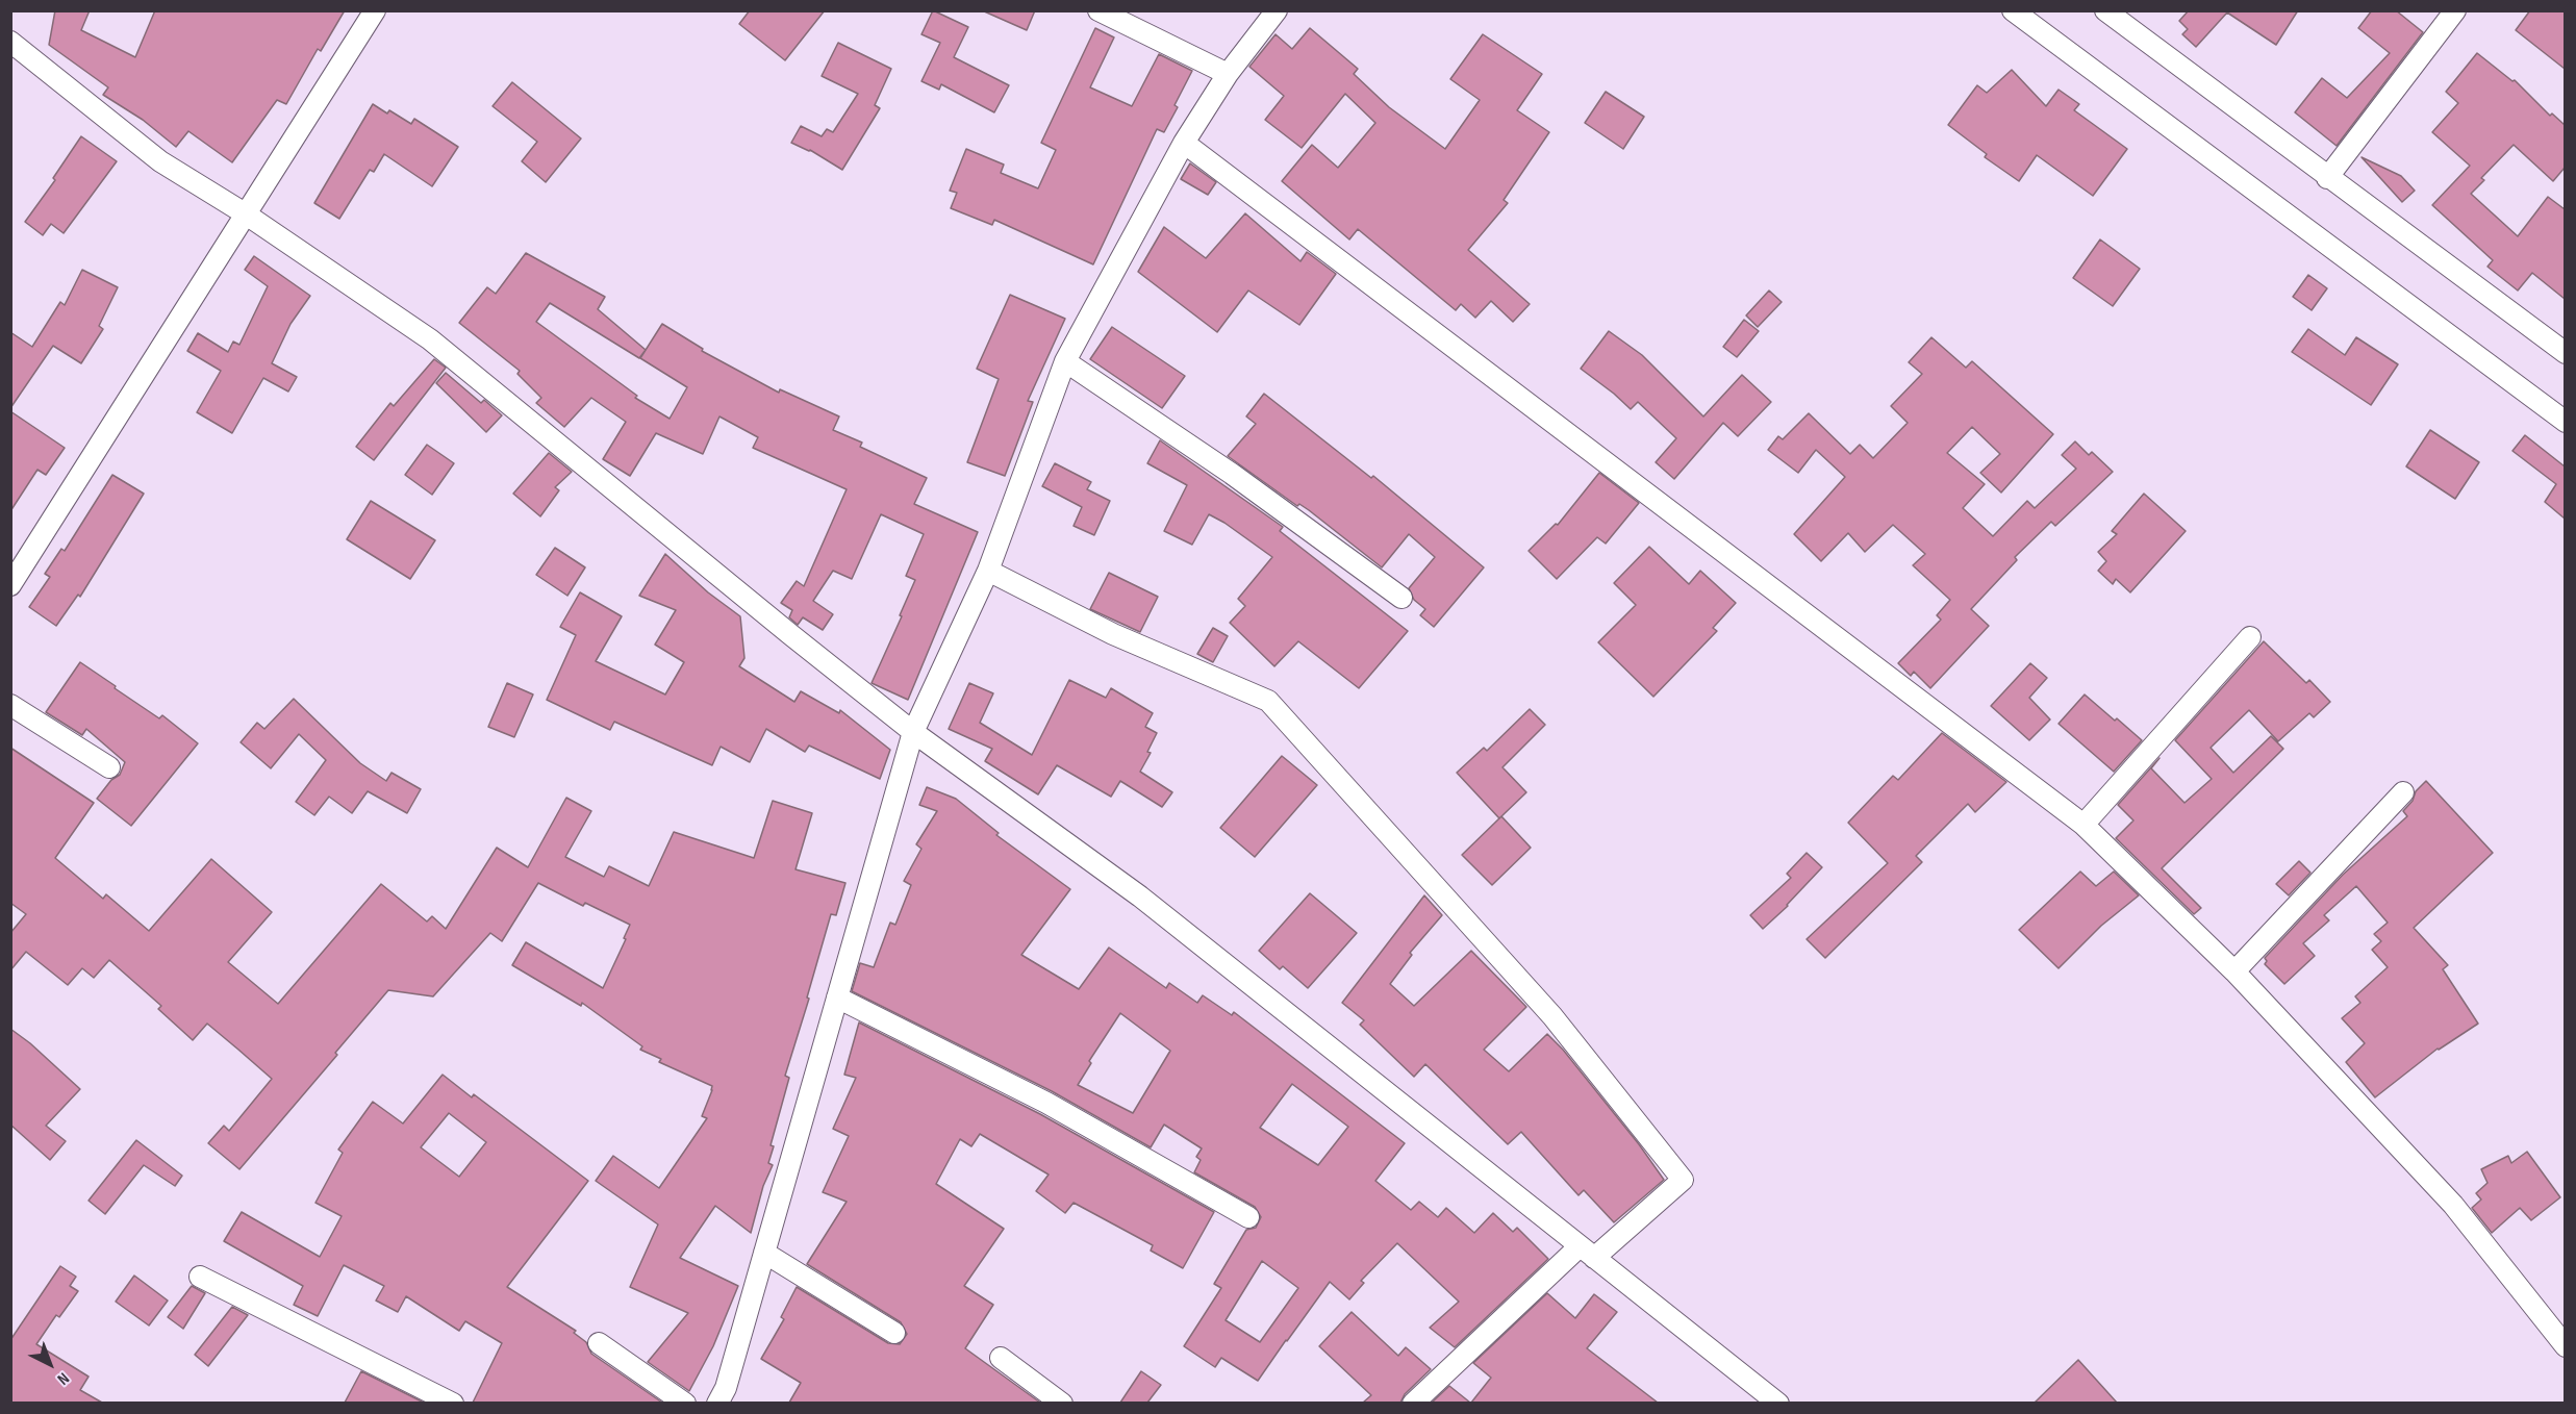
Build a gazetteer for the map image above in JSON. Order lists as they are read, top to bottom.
{
  "north": "bottom right"
}
